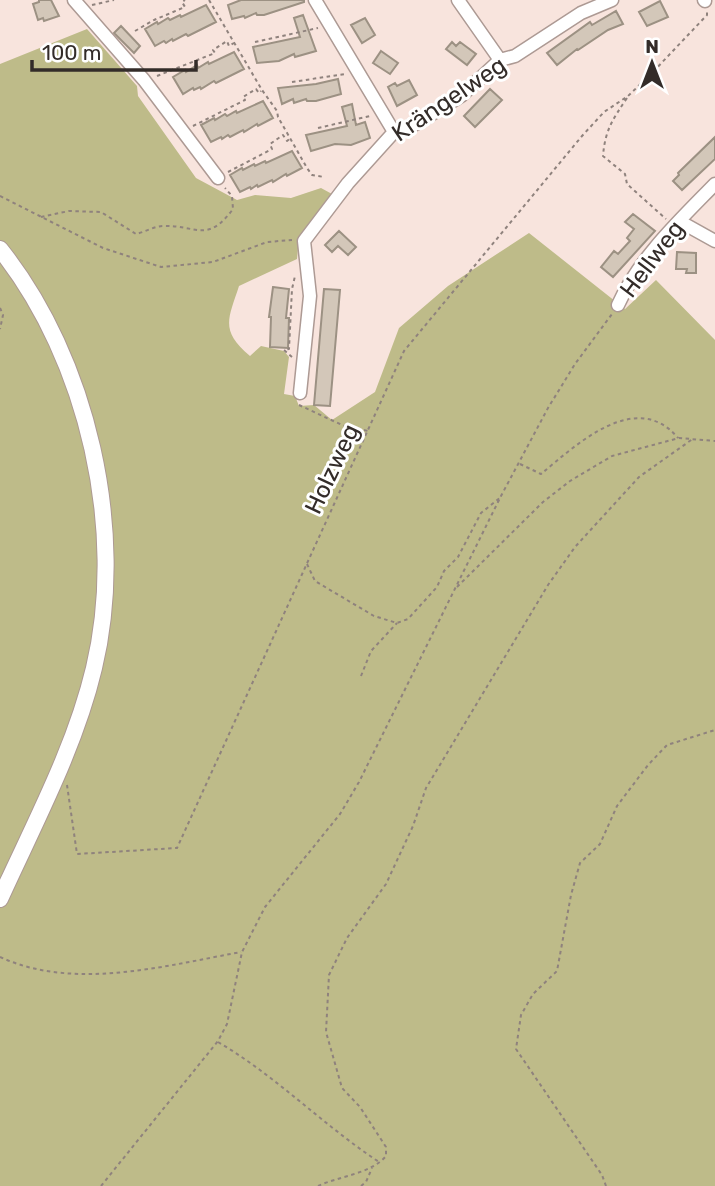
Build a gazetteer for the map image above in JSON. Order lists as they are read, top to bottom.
{
  "streets": {
    "street": ["Krängelweg", "Hellweg"],
    "path": ["Holzweg"]
  },
  "scale_bar": "100 m",
  "north": "top"
}
